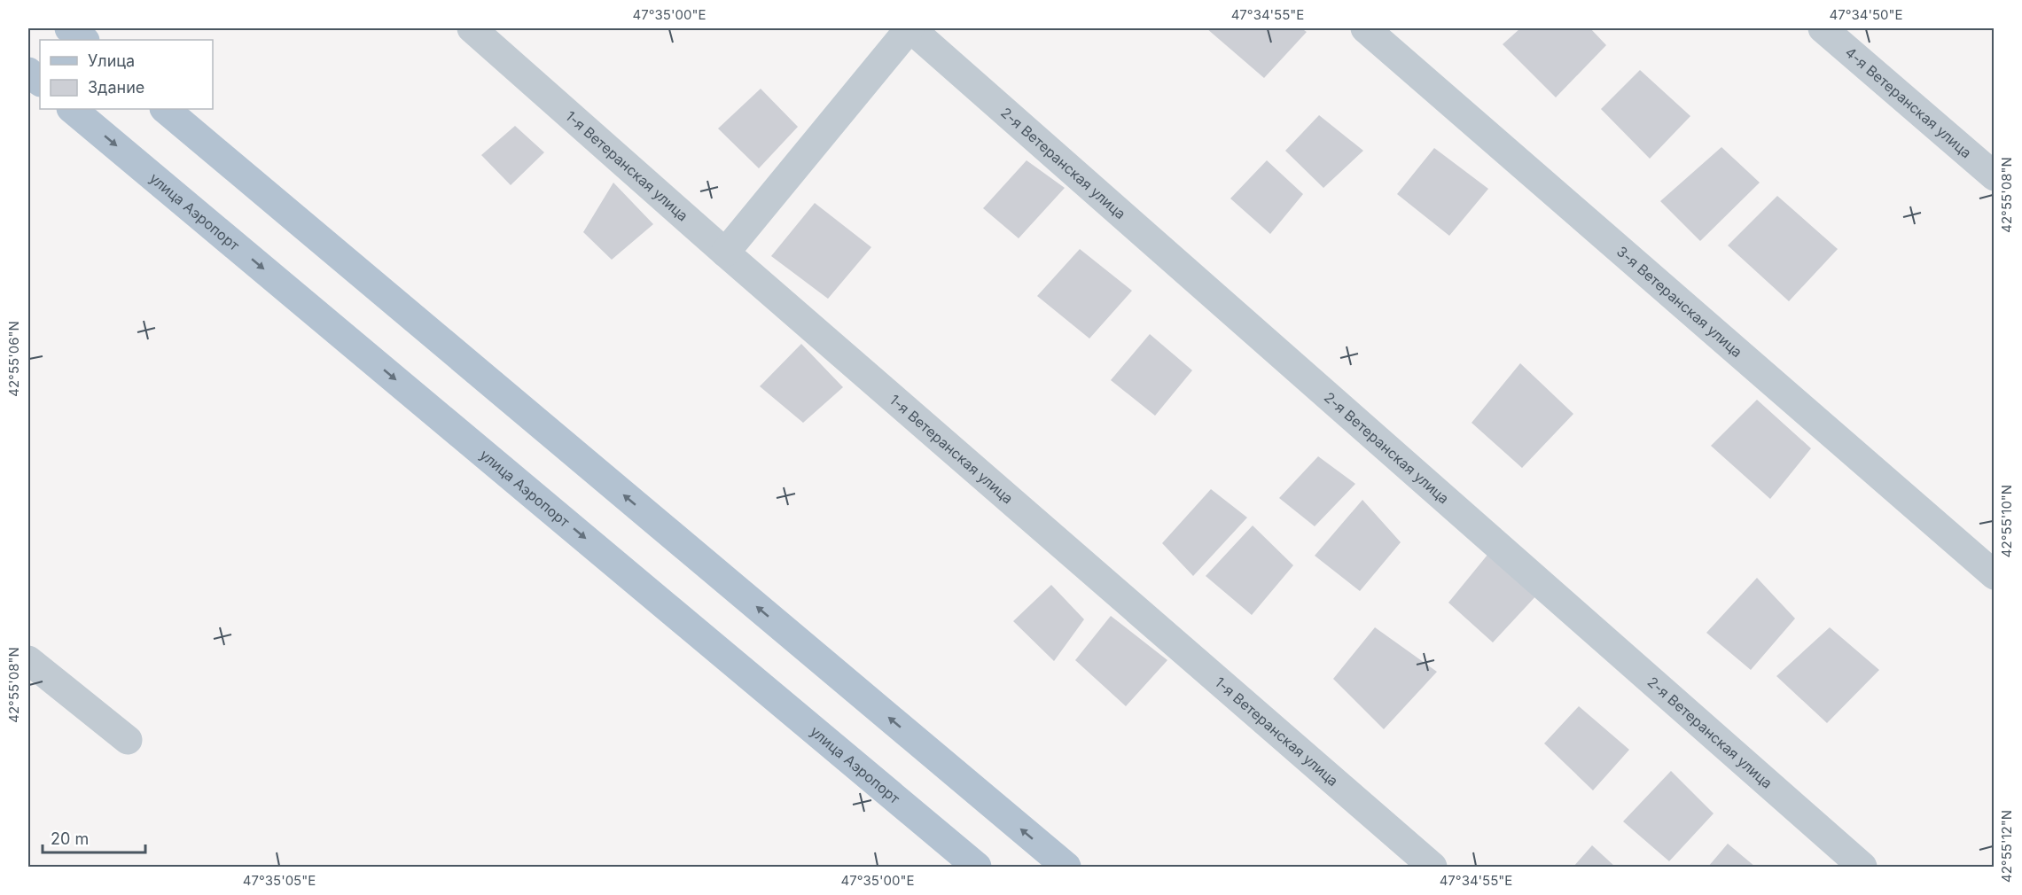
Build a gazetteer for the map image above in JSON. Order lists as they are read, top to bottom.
{
  "streets": {
    "main road": ["улица Аэропорт"],
    "street": [
      "4-я Ветеранская улица",
      "2-я Ветеранская улица",
      "1-я Ветеранская улица",
      "3-я Ветеранская улица"
    ]
  },
  "legend": ["Улица", "Здание"],
  "scale_bar": "20 m",
  "coordinates": [
    "47°35'00\"E",
    "47°34'55\"E",
    "47°34'50\"E",
    "42°55'08\"N",
    "42°55'06\"N",
    "42°55'10\"N",
    "42°55'12\"N",
    "47°35'05\"E"
  ]
}
